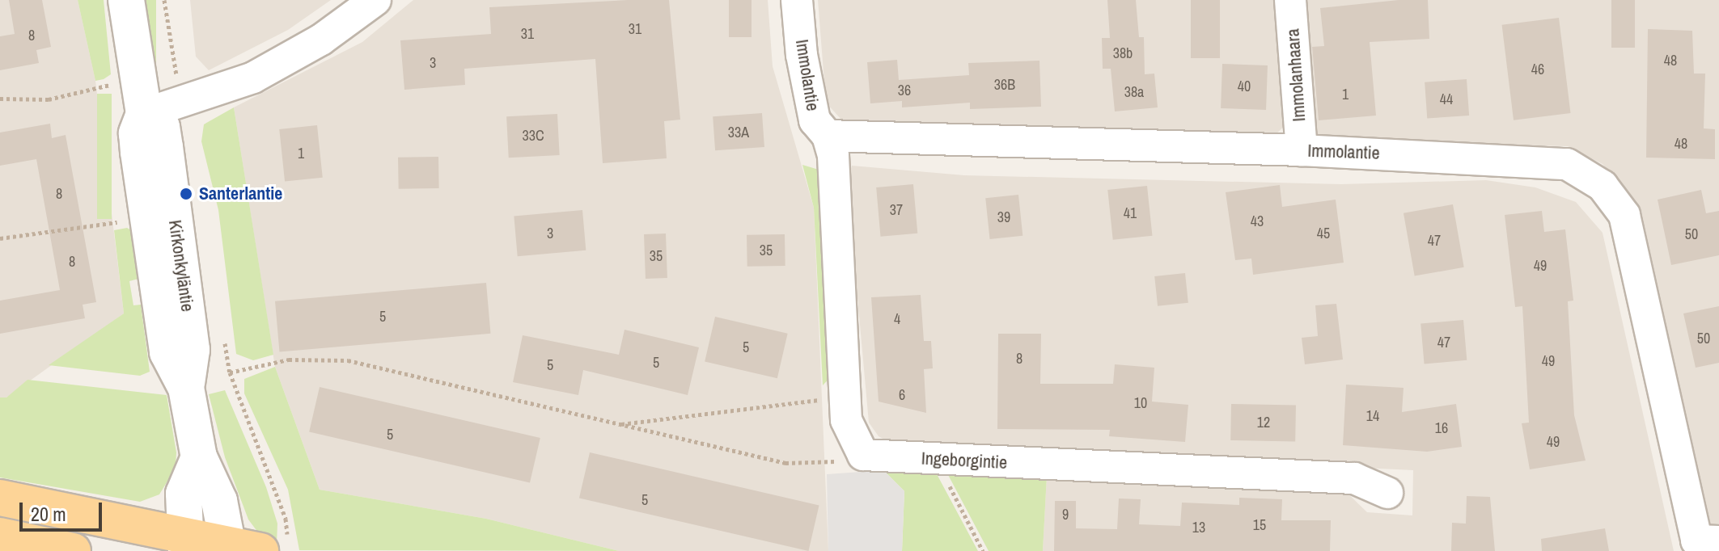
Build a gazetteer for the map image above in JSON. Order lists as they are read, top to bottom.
{
  "streets": {
    "street": [
      "Immolantie",
      "Immolanhaara",
      "Kirkonkyläntie",
      "Ingeborgintie"
    ]
  },
  "crossings": [
    ["Immolantie", "Immolanhaara"]
  ],
  "places": ["Santerlantie"],
  "house_numbers": [
    "31",
    "31",
    "8",
    "38b",
    "48",
    "3",
    "46",
    "36B",
    "40",
    "36",
    "38a",
    "1",
    "44",
    "33A",
    "33C",
    "48",
    "1",
    "8",
    "37",
    "41",
    "39",
    "43",
    "3",
    "45",
    "50",
    "47",
    "35",
    "35",
    "8",
    "49",
    "5",
    "4",
    "50",
    "47",
    "5",
    "8",
    "49",
    "5",
    "5",
    "6",
    "10",
    "14",
    "12",
    "16",
    "5",
    "49",
    "5",
    "9",
    "15",
    "13"
  ],
  "scale_bar": "20 m"
}
